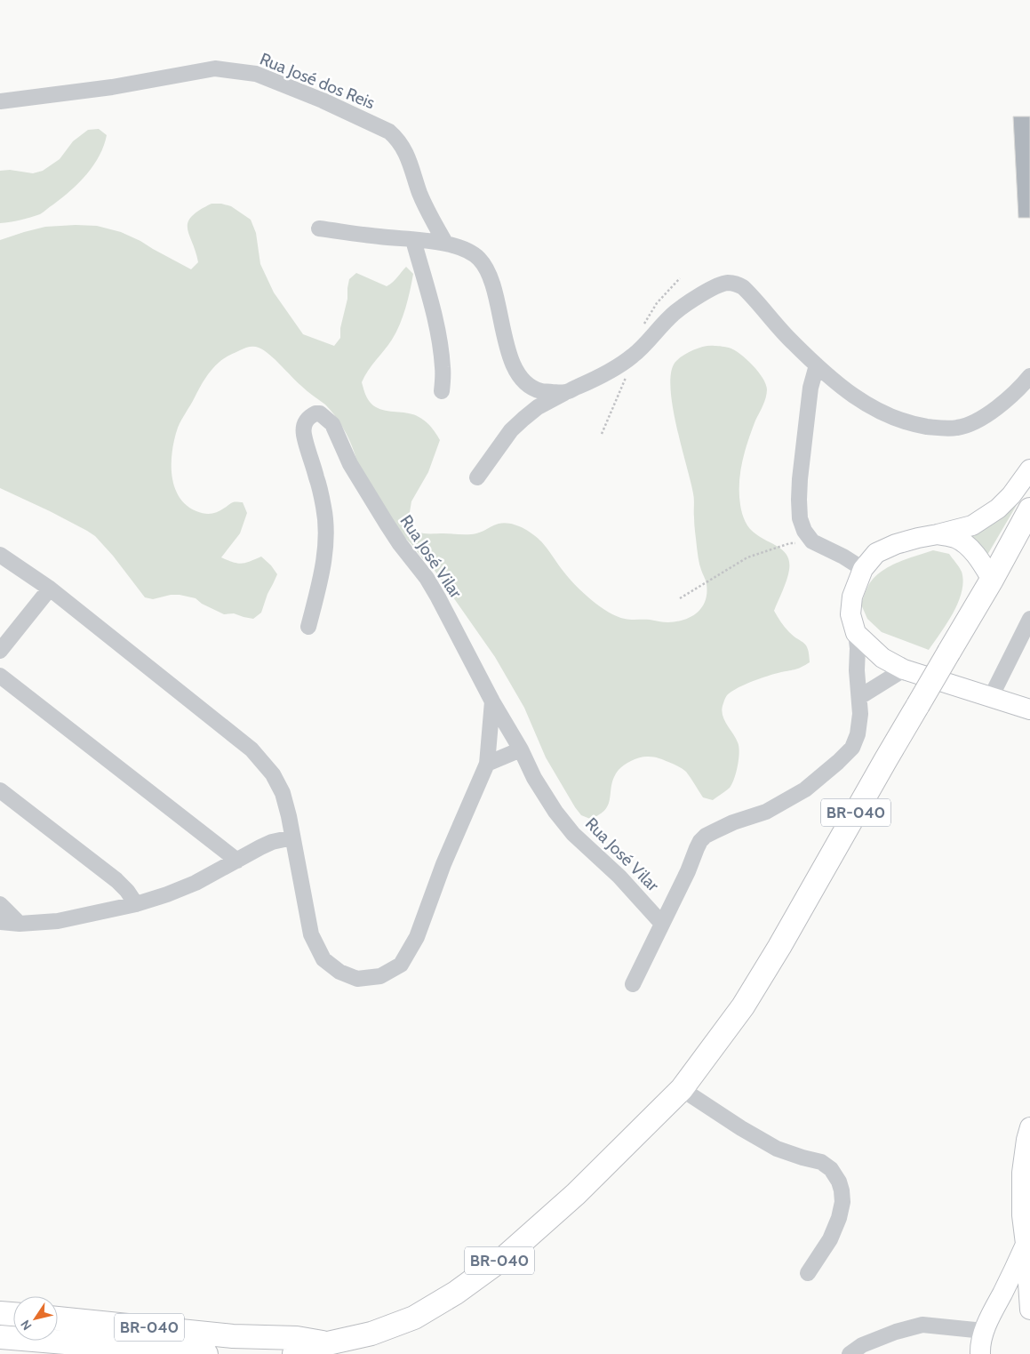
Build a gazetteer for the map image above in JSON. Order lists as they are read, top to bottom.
{
  "streets": {
    "highway": ["BR-040"],
    "street": ["Rua José dos Reis", "Rua José Vilar"]
  },
  "north": "bottom left"
}
